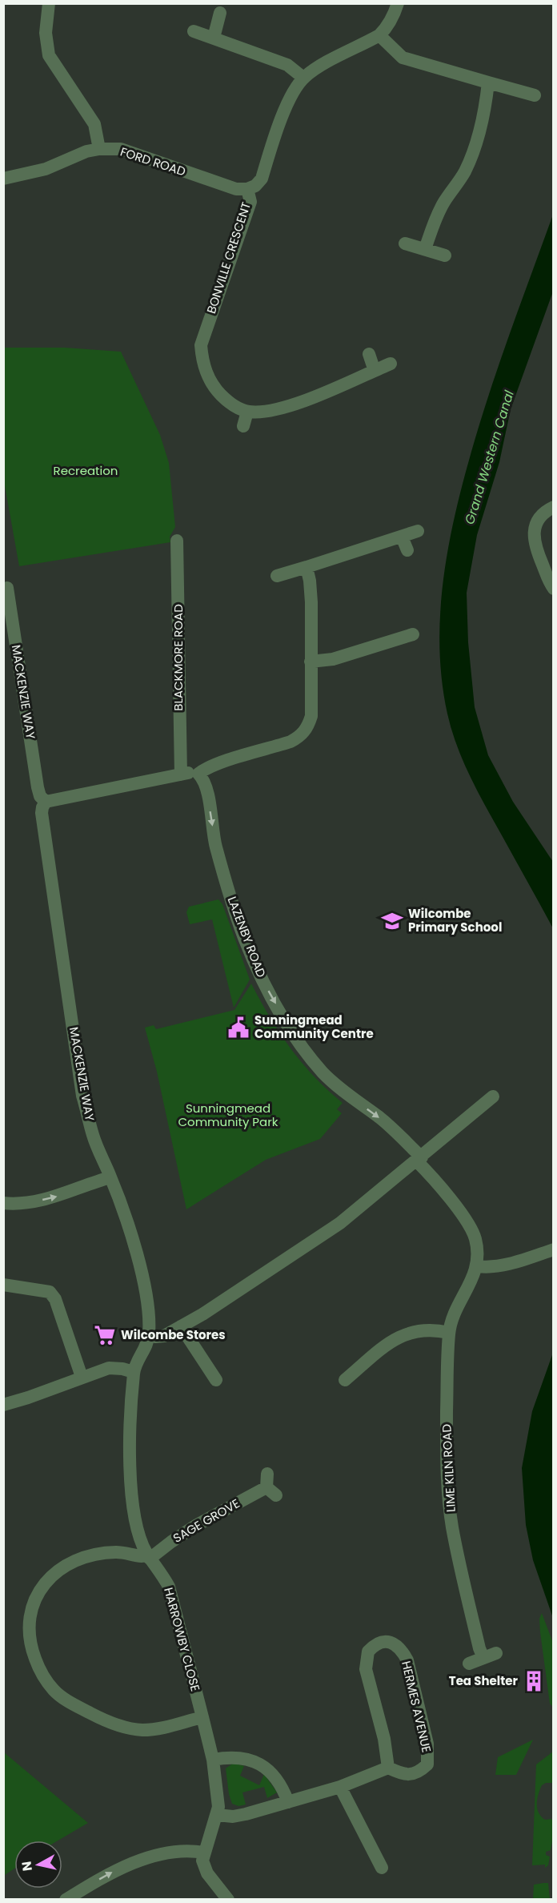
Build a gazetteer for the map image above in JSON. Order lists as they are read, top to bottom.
{
  "streets": {
    "street": [
      "FORD ROAD",
      "BONVILLE CRESCENT",
      "BLACKMORE ROAD",
      "MACKENZIE WAY",
      "LAZENBY ROAD",
      "LIME KILN ROAD",
      "SAGE GROVE",
      "HARROWBY CLOSE",
      "HERMES AVENUE"
    ]
  },
  "crossings": [
    ["FORD ROAD", "BONVILLE CRESCENT"],
    ["MACKENZIE WAY", "SAGE GROVE"],
    ["MACKENZIE WAY", "HARROWBY CLOSE"],
    ["SAGE GROVE", "HARROWBY CLOSE"]
  ],
  "one_way": ["LAZENBY ROAD"],
  "water": ["Grand Western Canal"],
  "parks": ["Recreation", "Sunningmead Community Park"],
  "places": {
    "school or university": ["Wilcombe Primary School"],
    "public building": ["Sunningmead Community Centre"],
    "supermarket": ["Wilcombe Stores"],
    "building": ["Tea Shelter"]
  },
  "north": "left"
}
